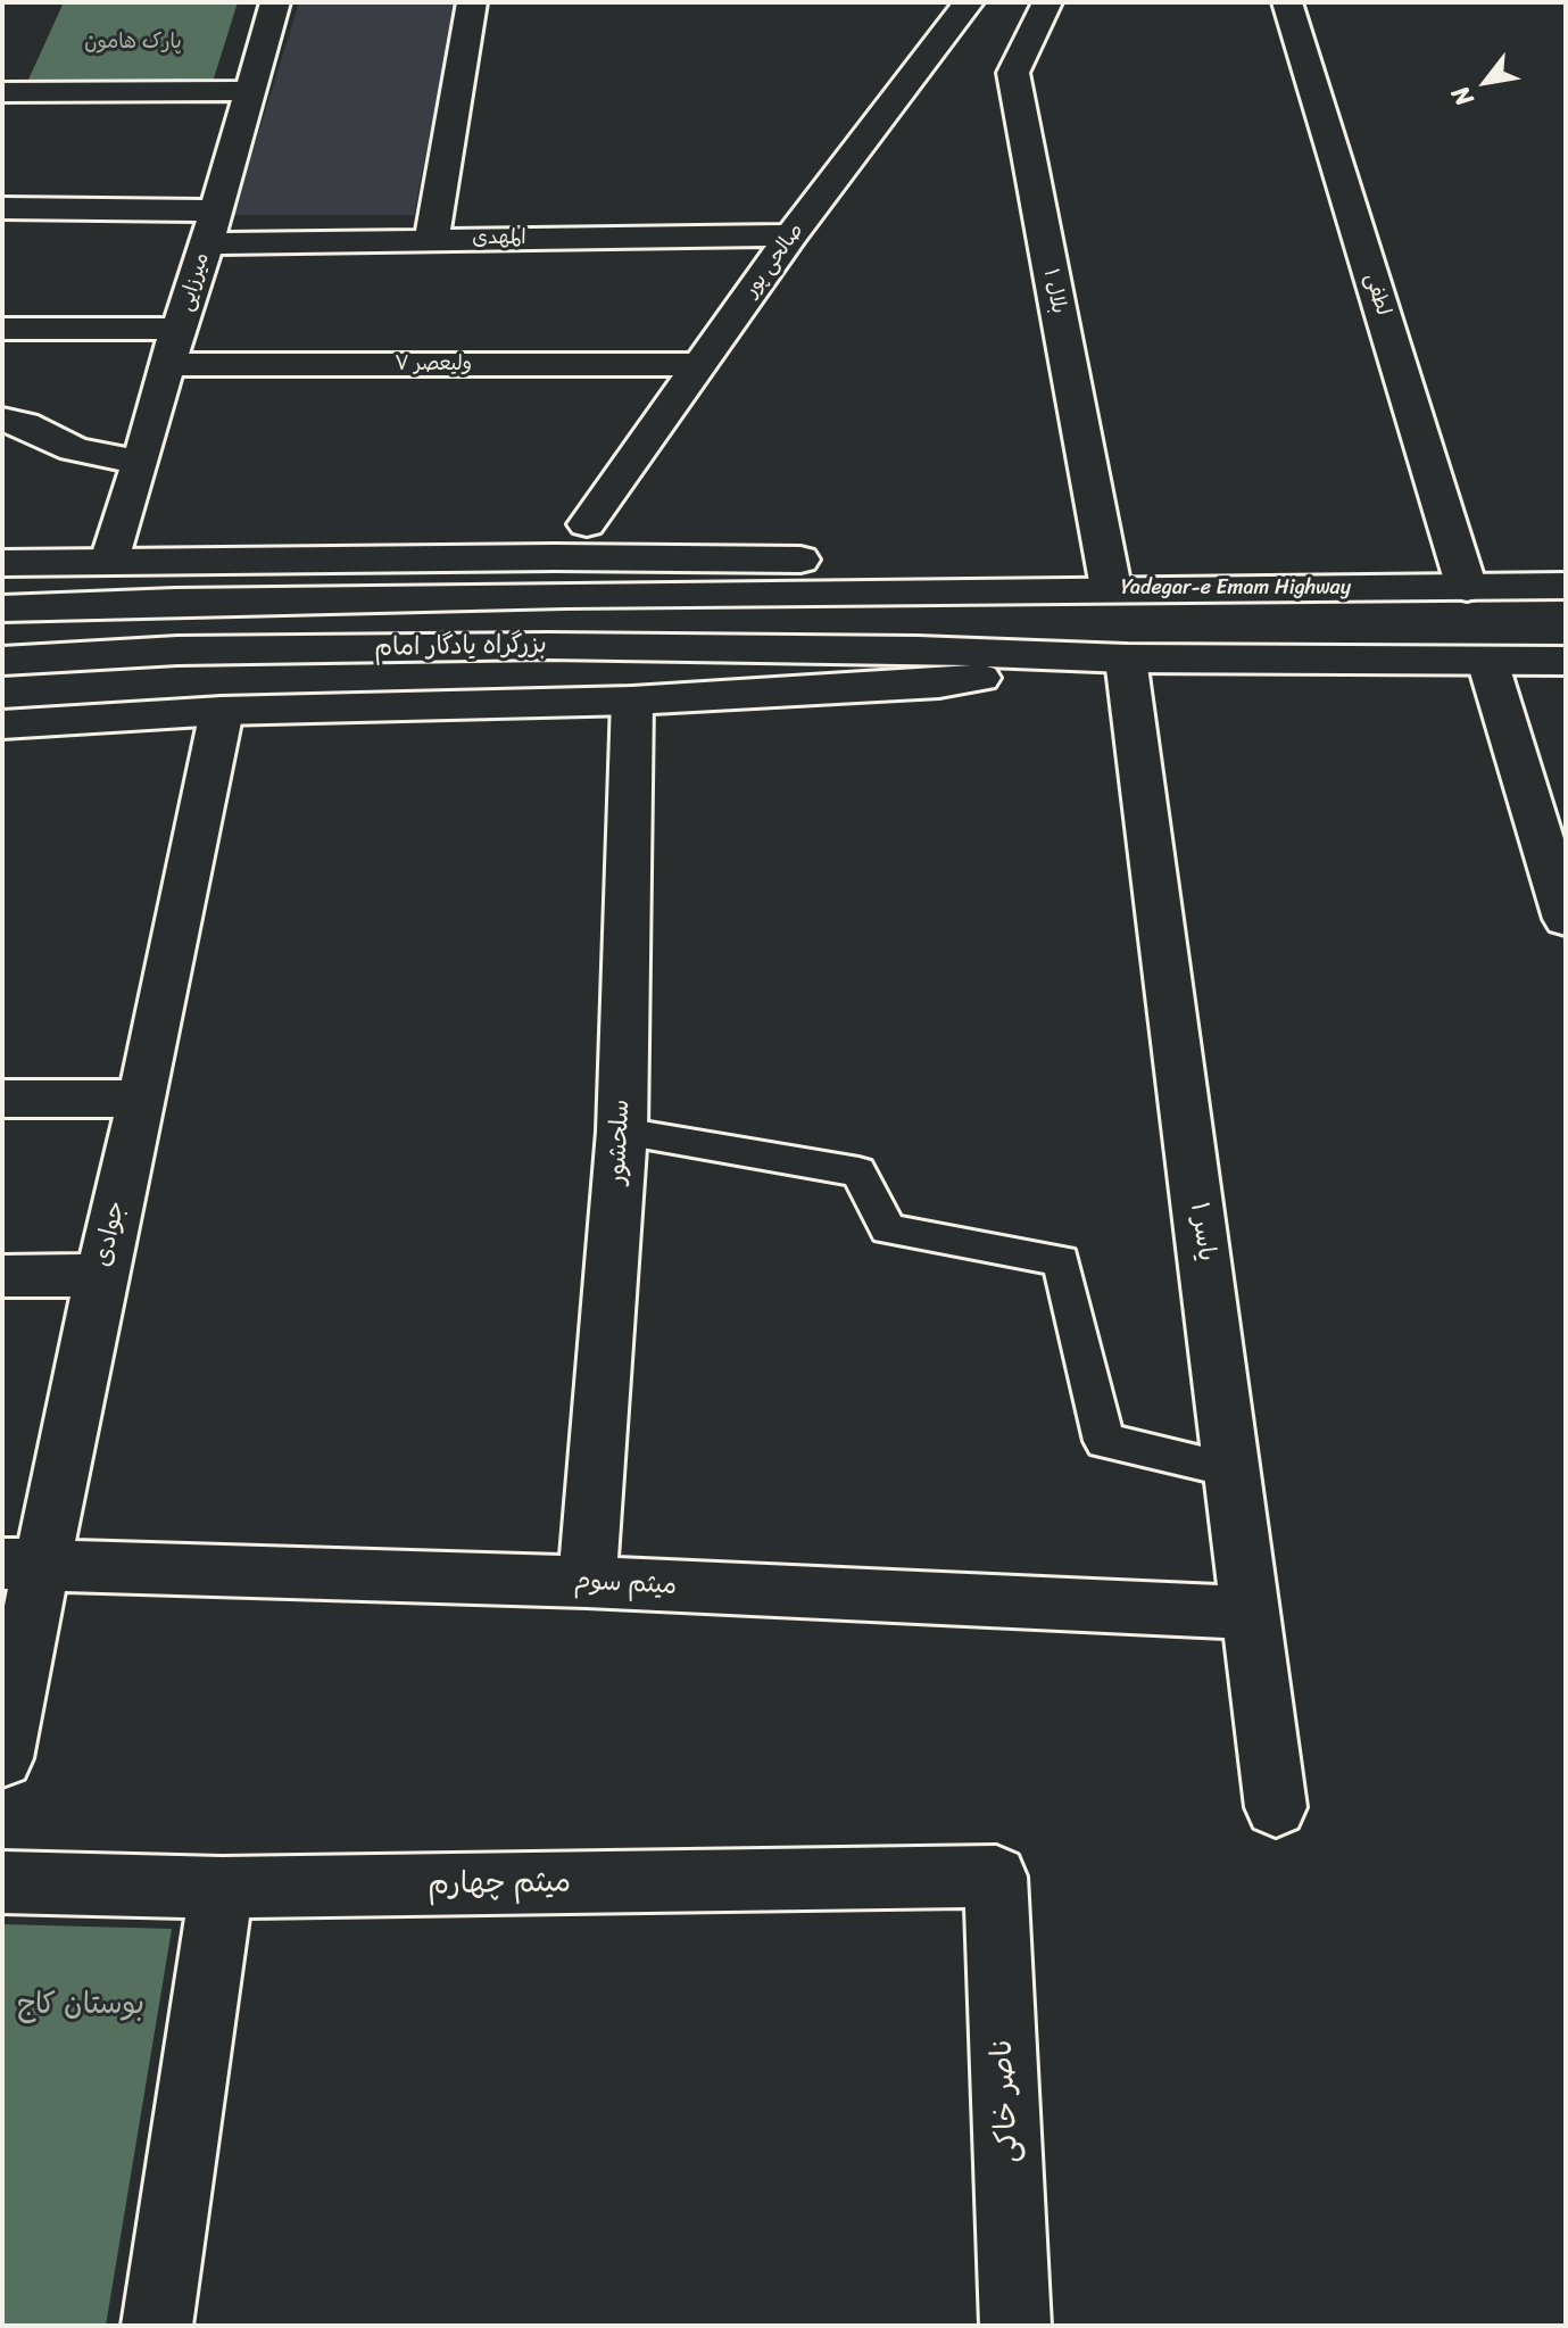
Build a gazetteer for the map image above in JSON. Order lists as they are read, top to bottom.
{
  "streets": {
    "main road": [
      "المهدی",
      "صالحی پور",
      "میرزایی",
      "بلال ۱",
      "لطفی",
      "ولیعصر ۷",
      "Yadegar-e Emam Highway",
      "سلحشور",
      "یاسر ۱",
      "جوادی",
      "میثم سوم",
      "میثم چهارم",
      "ناصر خاکی"
    ]
  },
  "crossings": [
    ["المهدی", "صالحی پور"],
    ["المهدی", "میرزایی"],
    ["صالحی پور", "ولیعصر ۷"],
    ["میرزایی", "ولیعصر ۷"],
    ["بلال ۱", "Yadegar-e Emam Highway"],
    ["لطفی", "Yadegar-e Emam Highway"],
    ["سلحشور", "میثم سوم"],
    ["یاسر ۱", "میثم سوم"],
    ["جوادی", "میثم سوم"],
    ["میثم چهارم", "ناصر خاکی"]
  ],
  "parks": ["پارک هامون", "بوستان کاج"],
  "north": "bottom left"
}
